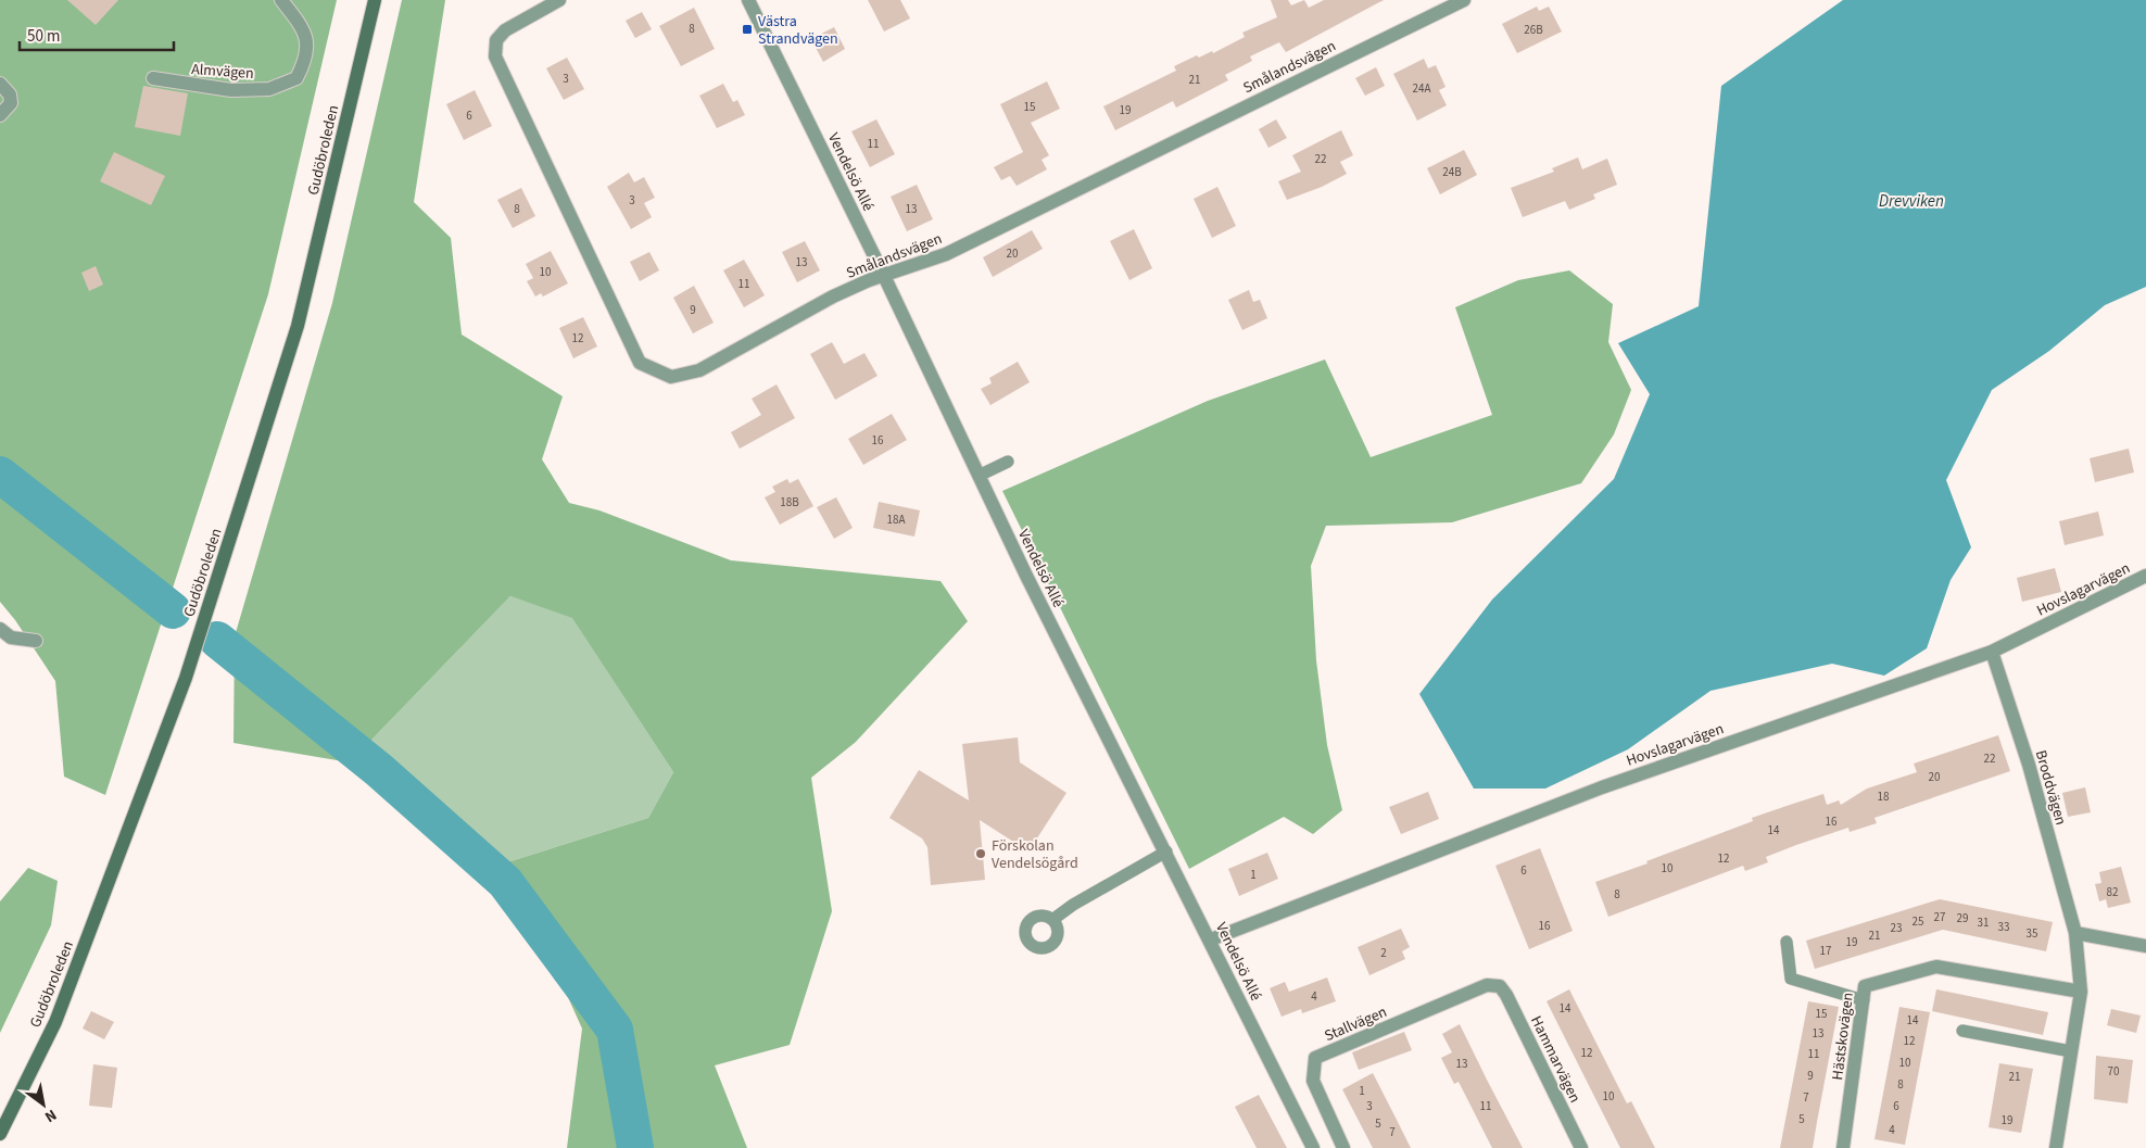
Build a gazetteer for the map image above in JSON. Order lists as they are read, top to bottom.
{
  "streets": {
    "main road": ["Gudöbroleden"],
    "street": [
      "Smålandsvägen",
      "Almvägen",
      "Vendelsö Allé",
      "Hovslagarvägen",
      "Broddvägen",
      "Stallvägen",
      "Hästskovägen",
      "Hammarvägen"
    ]
  },
  "crossings": [
    ["Smålandsvägen", "Vendelsö Allé"],
    ["Vendelsö Allé", "Hovslagarvägen"],
    ["Hovslagarvägen", "Broddvägen"],
    ["Broddvägen", "Hästskovägen"],
    ["Stallvägen", "Hammarvägen"]
  ],
  "water": ["Drevviken"],
  "places": {
    "transit": ["Västra Strandvägen"],
    "other": ["Förskolan Vendelsögård"]
  },
  "house_numbers": [
    "8",
    "26B",
    "3",
    "21",
    "24A",
    "15",
    "19",
    "6",
    "11",
    "22",
    "24B",
    "3",
    "8",
    "13",
    "20",
    "13",
    "10",
    "11",
    "9",
    "12",
    "16",
    "18B",
    "18A",
    "22",
    "20",
    "18",
    "16",
    "14",
    "12",
    "10",
    "6",
    "1",
    "82",
    "8",
    "27",
    "29",
    "25",
    "31",
    "16",
    "33",
    "23",
    "35",
    "21",
    "19",
    "17",
    "2",
    "4",
    "14",
    "15",
    "14",
    "13",
    "12",
    "12",
    "11",
    "10",
    "13",
    "70",
    "9",
    "21",
    "8",
    "1",
    "10",
    "7",
    "3",
    "11",
    "6",
    "5",
    "19",
    "5",
    "4",
    "7"
  ],
  "scale_bar": "50 m",
  "north": "bottom right"
}
